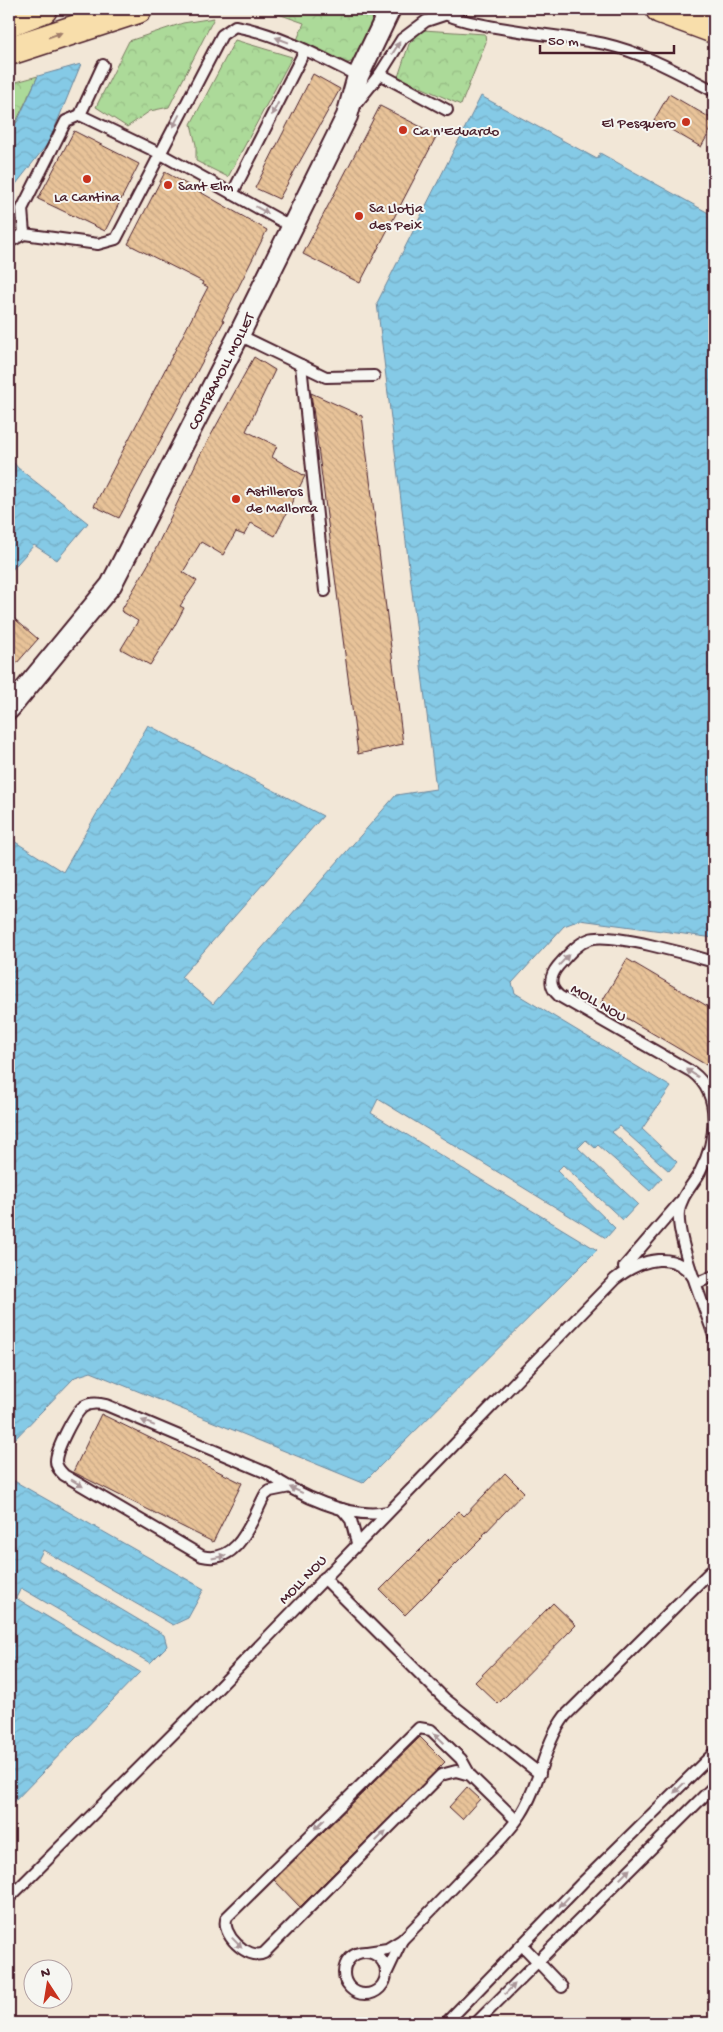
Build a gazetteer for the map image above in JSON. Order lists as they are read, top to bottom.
{
  "streets": {
    "street": ["CONTRAMOLL MOLLET"],
    "lane": ["MOLL NOU"]
  },
  "places": [
    "El Pesquero",
    "Ca n'Eduardo",
    "La Cantina",
    "Sant Elm",
    "Sa Llotja des Peix",
    "Astilleros de Mallorca"
  ],
  "scale_bar": "50 m",
  "north": "top"
}
